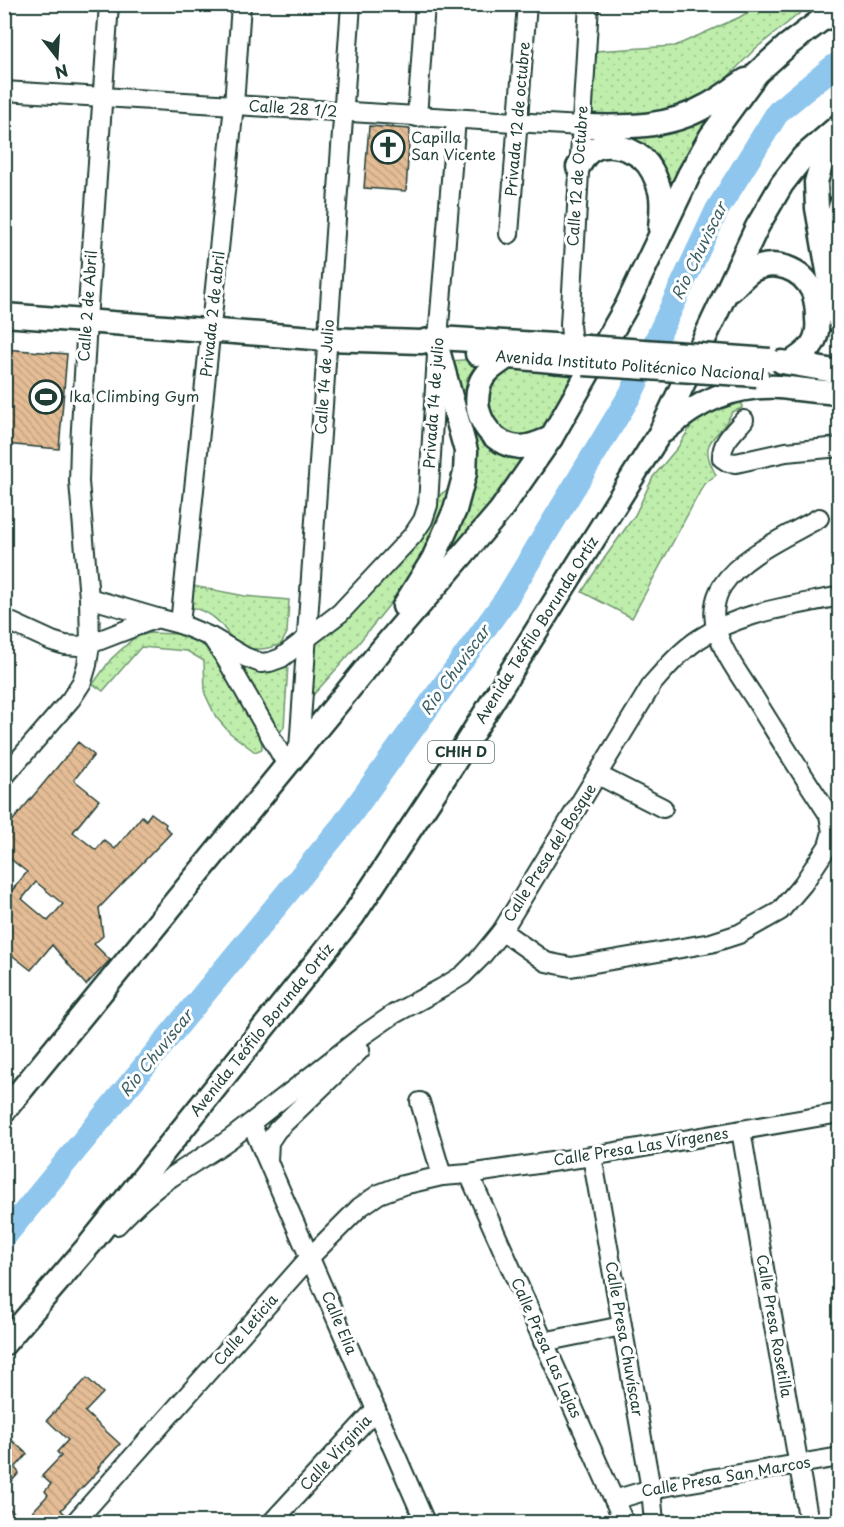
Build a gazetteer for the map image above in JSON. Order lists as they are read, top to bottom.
{
  "streets": {
    "main road": ["Avenida Instituto Politécnico Nacional", "Avenida Teófilo Borunda Ortíz", "CHIH D"],
    "street": [
      "Calle 28 1/2",
      "Privada 12 de octubre",
      "Calle 12 de Octubre",
      "Calle 2 de Abril",
      "Privada 2 de abril",
      "Calle 14 de Julio",
      "Privada 14 de julio",
      "Calle Presa del Bosque",
      "Calle Presa Las Vírgenes",
      "Calle Elia",
      "Calle Presa Rosetilla",
      "Calle Leticia",
      "Calle Presa Chuvíscar",
      "Calle Presa Las Lajas",
      "Calle Virginia",
      "Calle Presa San Marcos"
    ]
  },
  "crossings": [
    ["Calle 28 1/2", "Privada 12 de octubre"],
    ["Calle 28 1/2", "Calle 12 de Octubre"],
    ["Calle 28 1/2", "Calle 2 de Abril"],
    ["Calle 28 1/2", "Privada 2 de abril"],
    ["Calle 28 1/2", "Calle 14 de Julio"],
    ["Calle 28 1/2", "Privada 14 de julio"],
    ["Calle 12 de Octubre", "Avenida Instituto Politécnico Nacional"],
    ["Calle 2 de Abril", "Avenida Instituto Politécnico Nacional"],
    ["Privada 2 de abril", "Avenida Instituto Politécnico Nacional"],
    ["Avenida Instituto Politécnico Nacional", "Calle 14 de Julio"],
    ["Avenida Instituto Politécnico Nacional", "Privada 14 de julio"],
    ["Calle 14 de Julio", "Privada 14 de julio"],
    ["Avenida Teófilo Borunda Ortíz", "Calle Presa del Bosque"],
    ["Calle Presa del Bosque", "Calle Elia"],
    ["Calle Presa Las Vírgenes", "Calle Presa Rosetilla"],
    ["Calle Presa Las Vírgenes", "Calle Leticia"],
    ["Calle Presa Las Vírgenes", "Calle Presa Chuvíscar"],
    ["Calle Presa Las Vírgenes", "Calle Presa Las Lajas"],
    ["Calle Elia", "Calle Leticia"],
    ["Calle Elia", "Calle Virginia"],
    ["Calle Presa Rosetilla", "Calle Presa San Marcos"],
    ["Calle Presa Chuvíscar", "Calle Presa San Marcos"],
    ["Calle Presa Las Lajas", "Calle Presa San Marcos"]
  ],
  "water": ["Rio Chuviscar"],
  "places": {
    "church": ["Capilla San Vicente"],
    "sports": ["Ika Climbing Gym"]
  },
  "north": "bottom"
}
